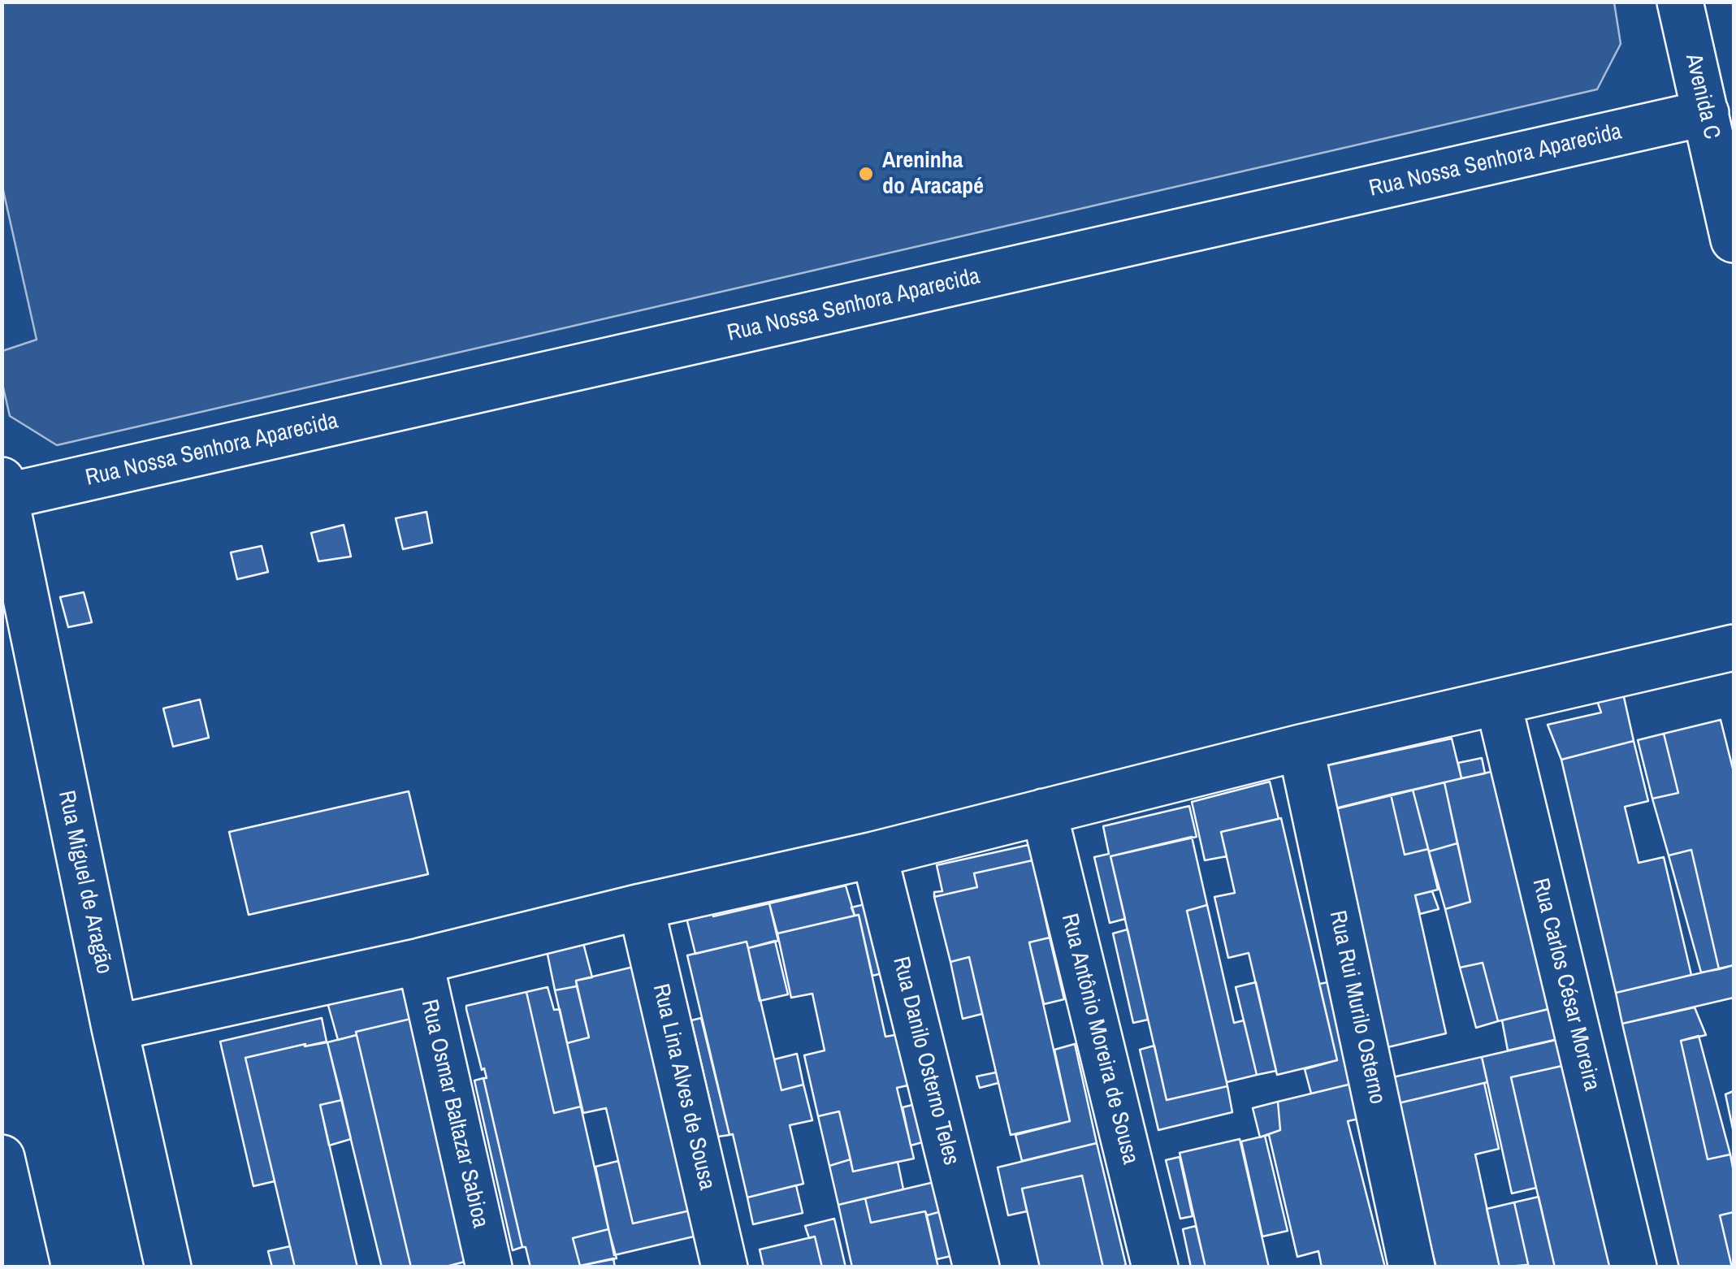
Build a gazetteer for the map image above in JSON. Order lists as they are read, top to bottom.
{
  "streets": {
    "street": [
      "Avenida C",
      "Rua Nossa Senhora Aparecida",
      "Rua Miguel de Aragão",
      "Rua Carlos César Moreira",
      "Rua Rui Murilo Osterno",
      "Rua Antônio Moreira de Sousa",
      "Rua Danilo Osterno Teles",
      "Rua Lina Alves de Sousa",
      "Rua Osmar Baltazar Sabioa"
    ]
  },
  "crossings": [
    ["Avenida C", "Rua Nossa Senhora Aparecida"],
    ["Rua Nossa Senhora Aparecida", "Rua Miguel de Aragão"]
  ],
  "places": ["Areninha do Aracapé"]
}
